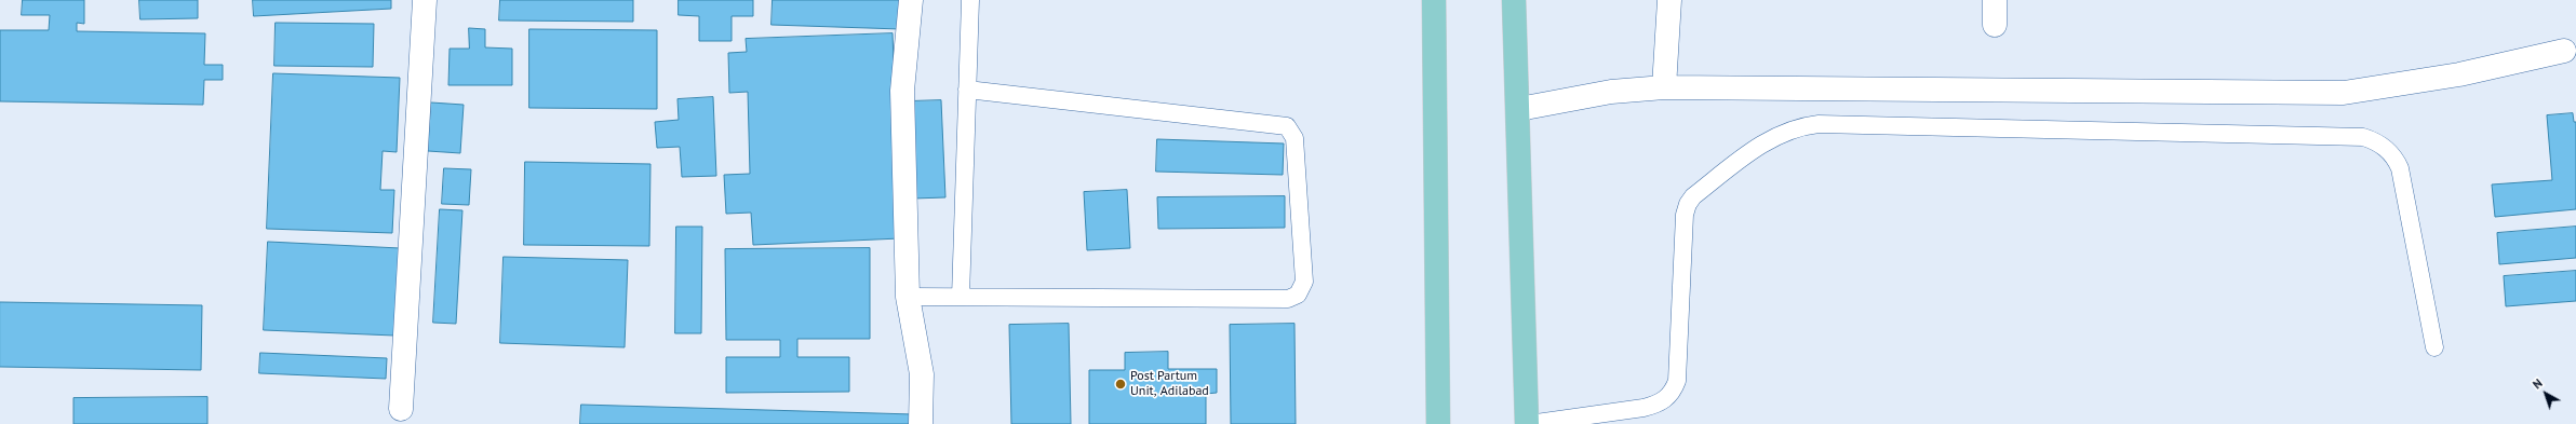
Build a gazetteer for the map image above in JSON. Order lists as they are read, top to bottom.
{
  "places": ["Post Partum Unit, Adilabad"],
  "north": "top left"
}
